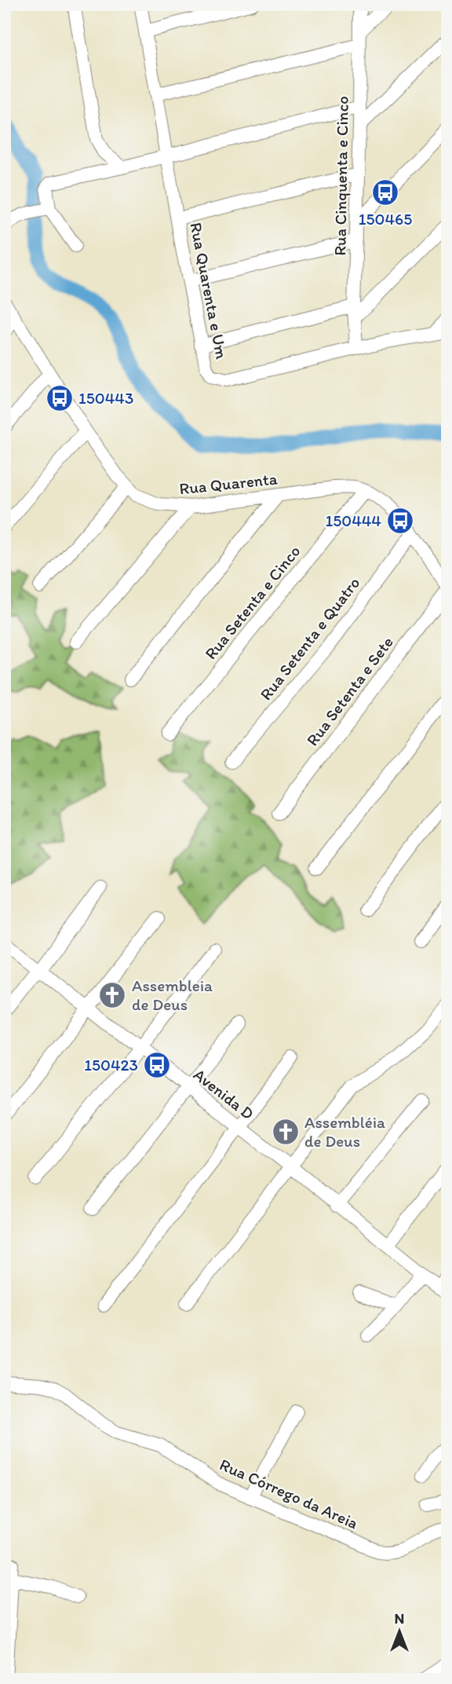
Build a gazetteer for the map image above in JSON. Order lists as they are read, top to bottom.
{
  "streets": {
    "street": [
      "Rua Cinquenta e Cinco",
      "Rua Quarenta e Um",
      "Rua Quarenta",
      "Rua Setenta e Cinco",
      "Rua Setenta e Quatro",
      "Rua Setenta e Sete",
      "Avenida D",
      "Rua Córrego da Areia"
    ]
  },
  "crossings": [
    ["Rua Cinquenta e Cinco", "Rua Quarenta e Um"],
    ["Rua Quarenta", "Rua Setenta e Cinco"],
    ["Rua Quarenta", "Rua Setenta e Quatro"],
    ["Rua Quarenta", "Rua Setenta e Sete"]
  ],
  "places": {
    "bus stop": [
      "150465",
      "150443",
      "150444",
      "150423"
    ],
    "church": ["Assembleia de Deus", "Assembléia de Deus"]
  },
  "north": "top"
}
